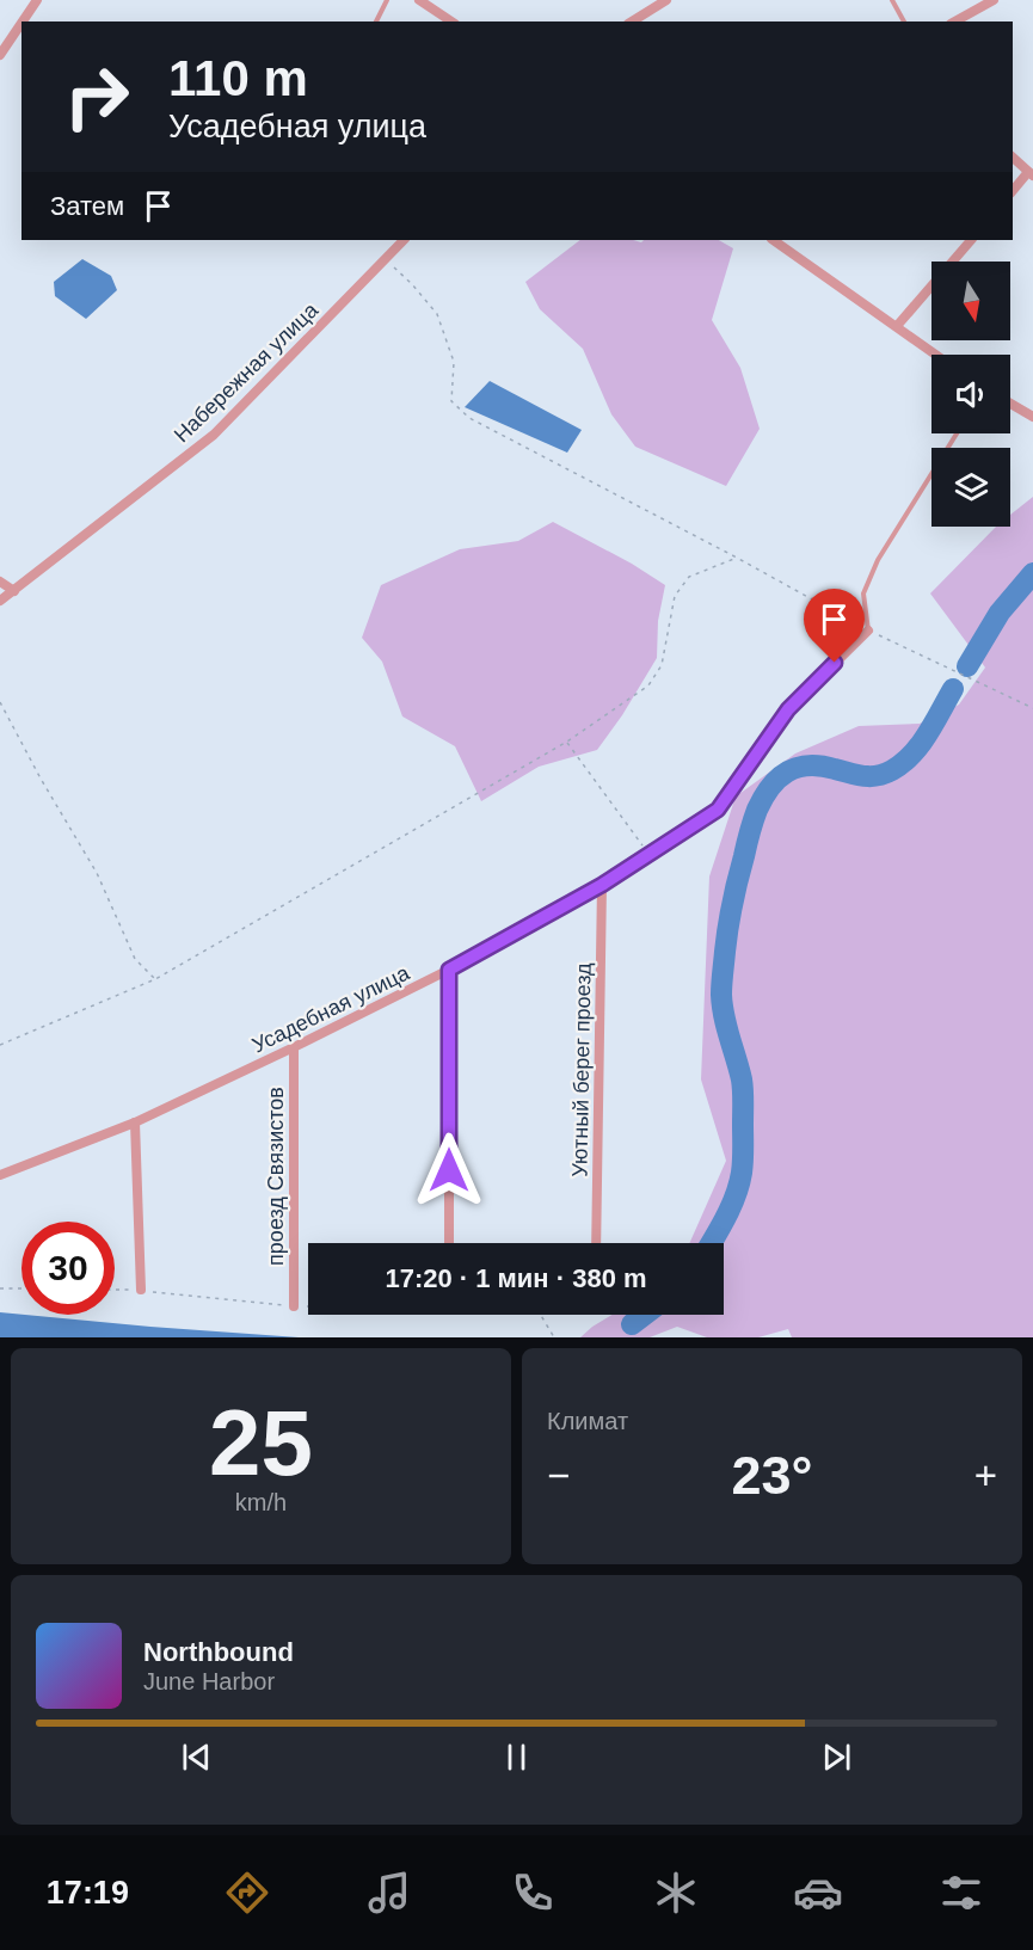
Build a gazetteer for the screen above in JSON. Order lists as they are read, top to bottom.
{
  "streets": {
    "street": [
      "Набережная улица",
      "Усадебная улица",
      "Уютный берег проезд",
      "проезд Связистов"
    ]
  },
  "crossings": [
    ["Усадебная улица", "Уютный берег проезд"],
    ["Усадебная улица", "проезд Связистов"]
  ],
  "north": "bottom",
  "page": {
    "turn": ["110 m", "Усадебная улица"],
    "then": "Затем",
    "limit": "30",
    "trip": "17:20 · 1 мин · 380 m",
    "tile": [
      ["25", "km/h"],
      "Климат"
    ],
    "heat": ["−", "23°", "+"],
    "song": ["Northbound", "June Harbor"],
    "tabs": "17:19"
  }
}
